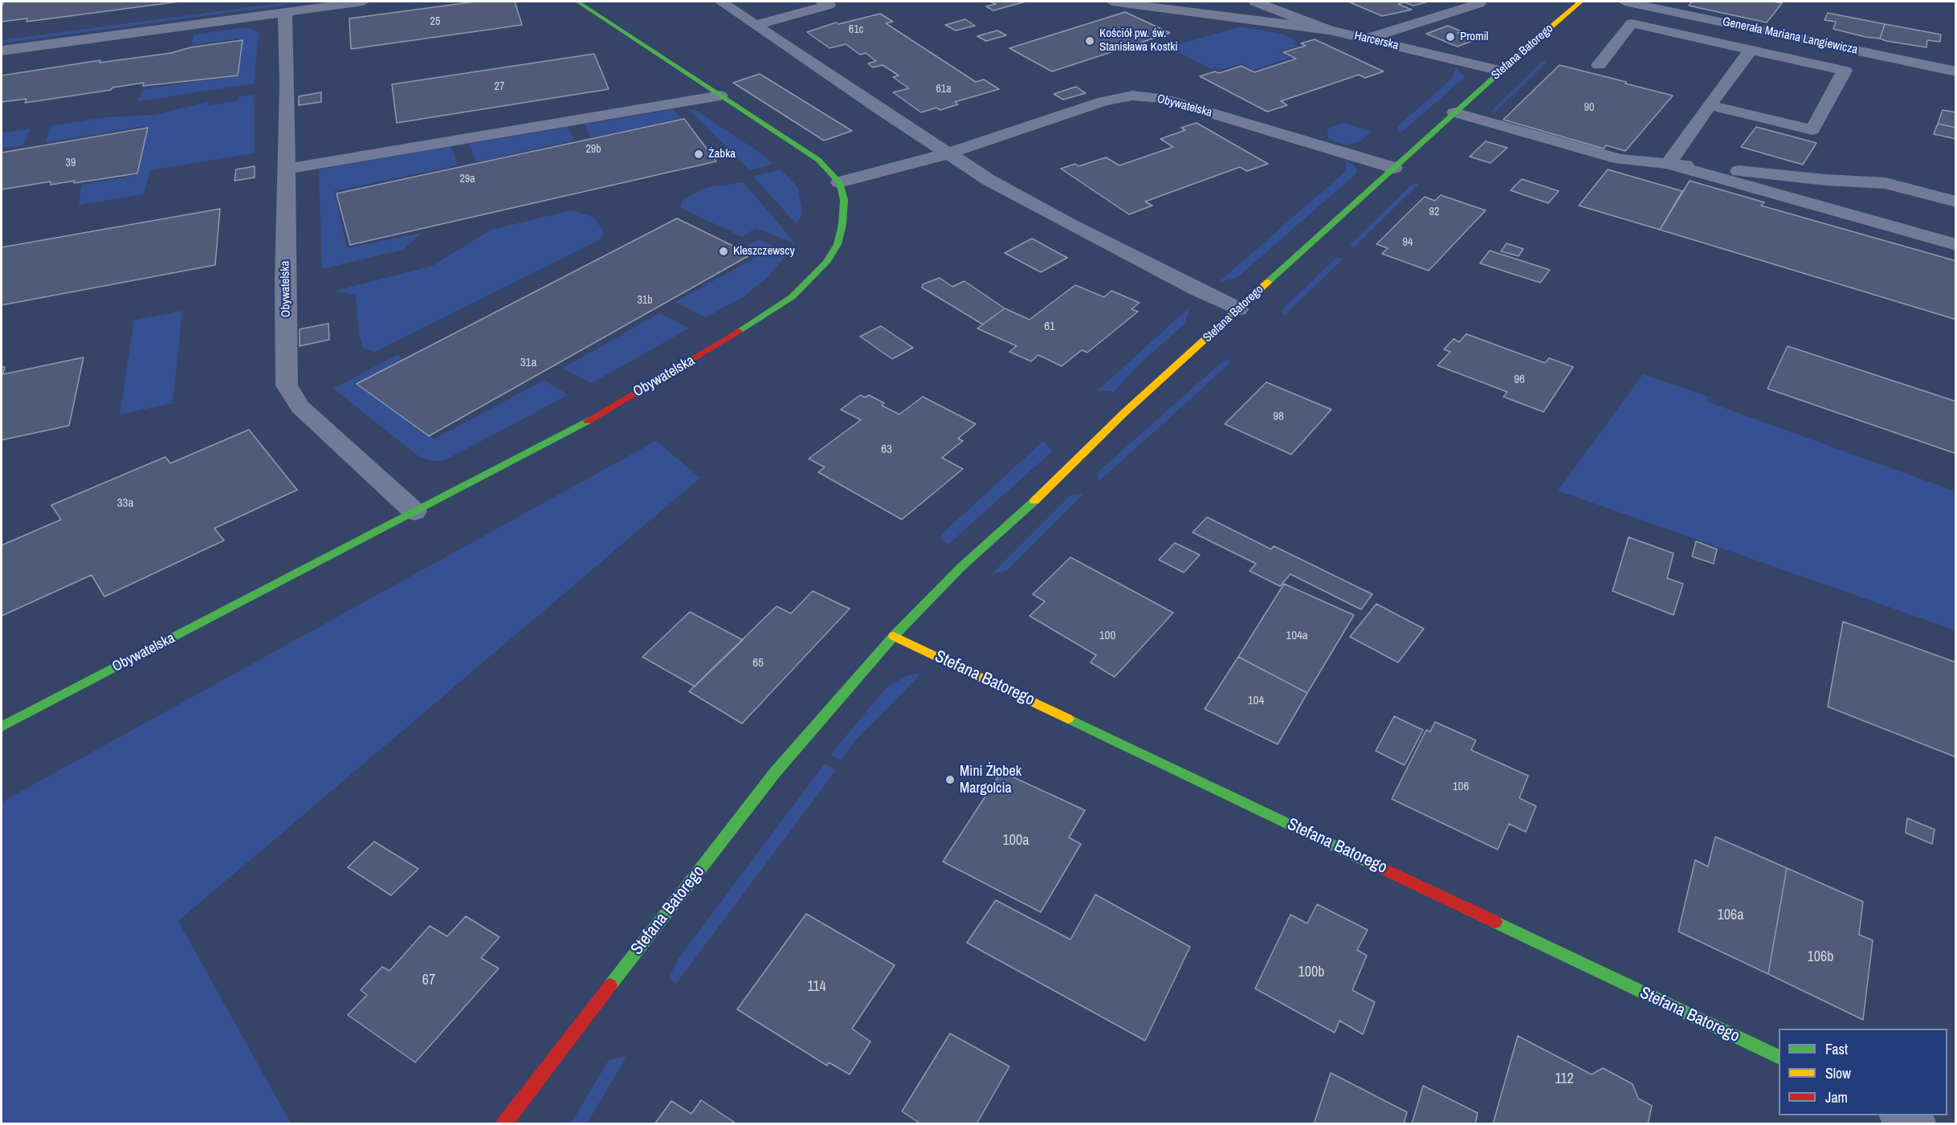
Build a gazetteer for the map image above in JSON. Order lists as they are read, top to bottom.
{
  "streets": {
    "street": [
      "Generała Mariana Langiewicza",
      "Harcerska",
      "Stefana Batorego",
      "Obywatelska"
    ]
  },
  "crossings": [
    ["Harcerska", "Stefana Batorego"],
    ["Stefana Batorego", "Obywatelska"]
  ],
  "places": [
    "Promil",
    "Kościół pw. św. Stanisława Kostki",
    "Żabka",
    "Kleszczewscy",
    "Mini Żłobek Margolcia"
  ],
  "house_numbers": [
    "25",
    "61c",
    "27",
    "61a",
    "90",
    "29b",
    "39",
    "29a",
    "92",
    "94",
    "31b",
    "61",
    "31a",
    "96",
    "98",
    "63",
    "33a",
    "100",
    "104a",
    "65",
    "104",
    "106",
    "100a",
    "106a",
    "106b",
    "100b",
    "67",
    "114",
    "112"
  ],
  "legend": ["Fast", "Slow", "Jam"]
}
